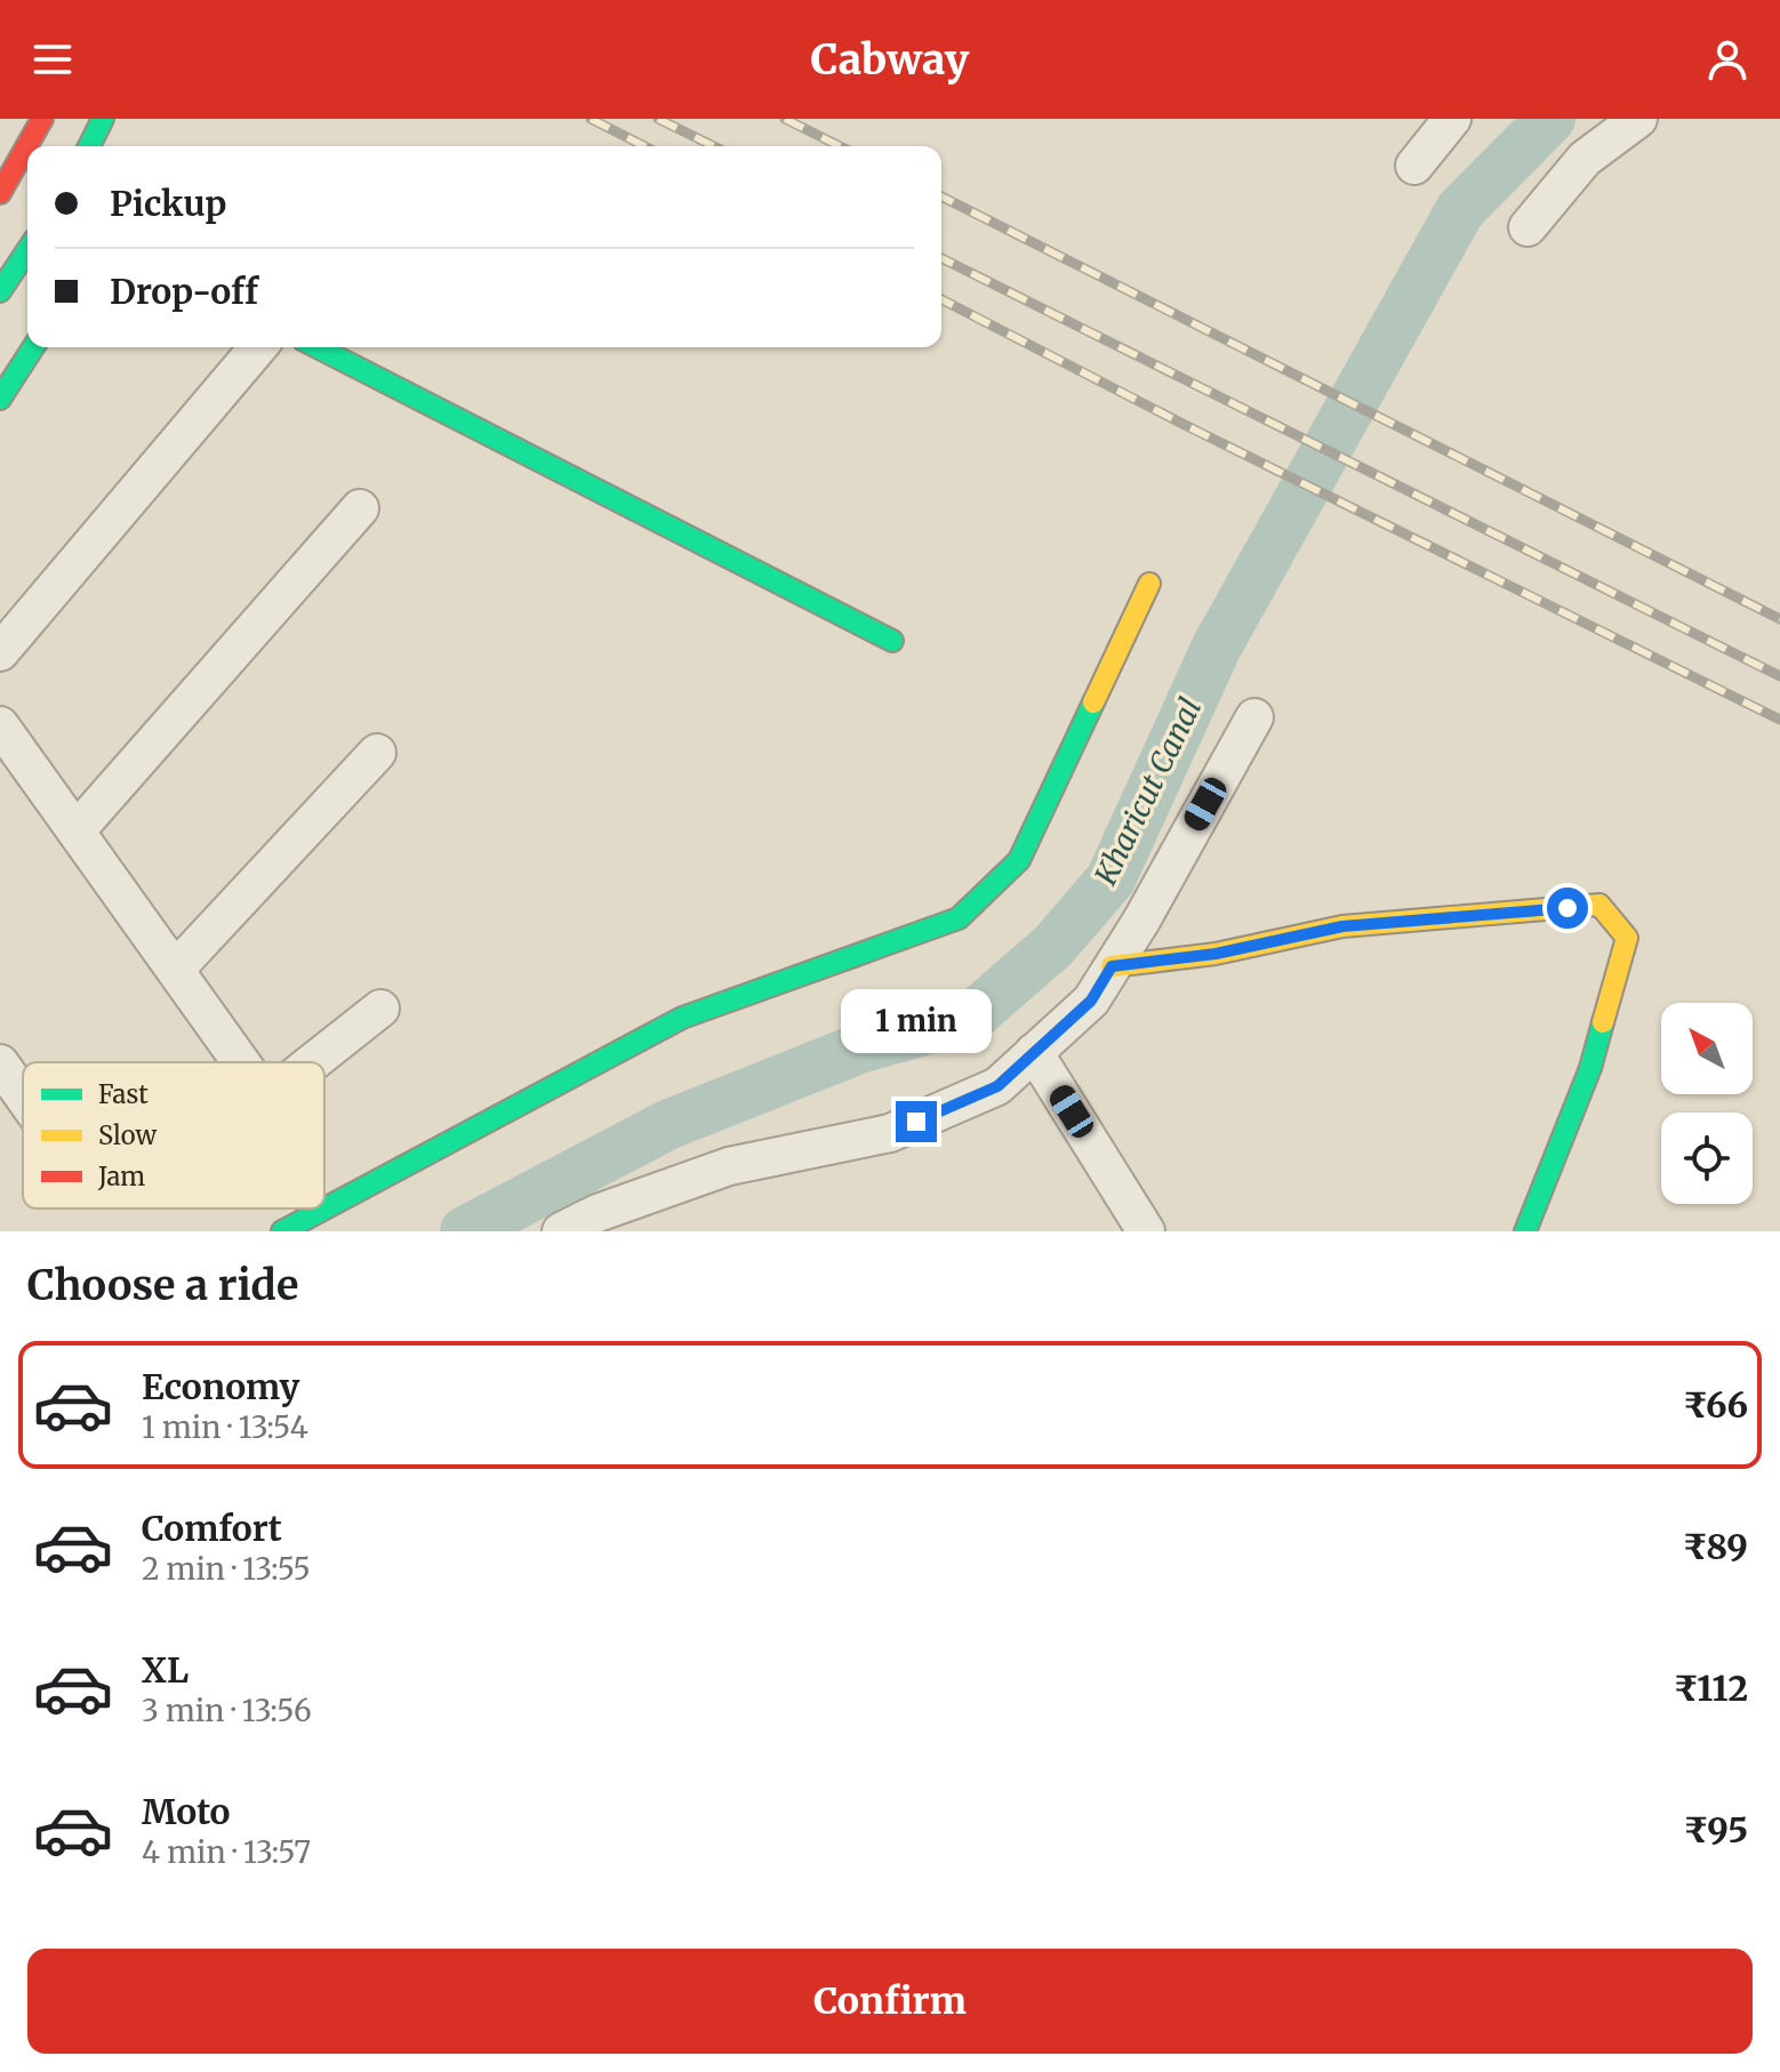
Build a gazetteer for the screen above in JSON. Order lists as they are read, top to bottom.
{
  "water": ["Kharicut Canal"],
  "legend": ["Fast", "Slow", "Jam"],
  "north": "top left",
  "page": {
    "header": "Cabway",
    "banner": ["Pickup", "Drop-off"],
    "bubble": "1 min",
    "heading": "Choose a ride",
    "list": [
      {
        "name": "Economy",
        "note": "1 min · 13:54",
        "value": "₹66"
      },
      {
        "name": "Comfort",
        "note": "2 min · 13:55",
        "value": "₹89"
      },
      {
        "name": "XL",
        "note": "3 min · 13:56",
        "value": "₹112"
      },
      {
        "name": "Moto",
        "note": "4 min · 13:57",
        "value": "₹95"
      }
    ],
    "buttons": "Confirm"
  }
}
